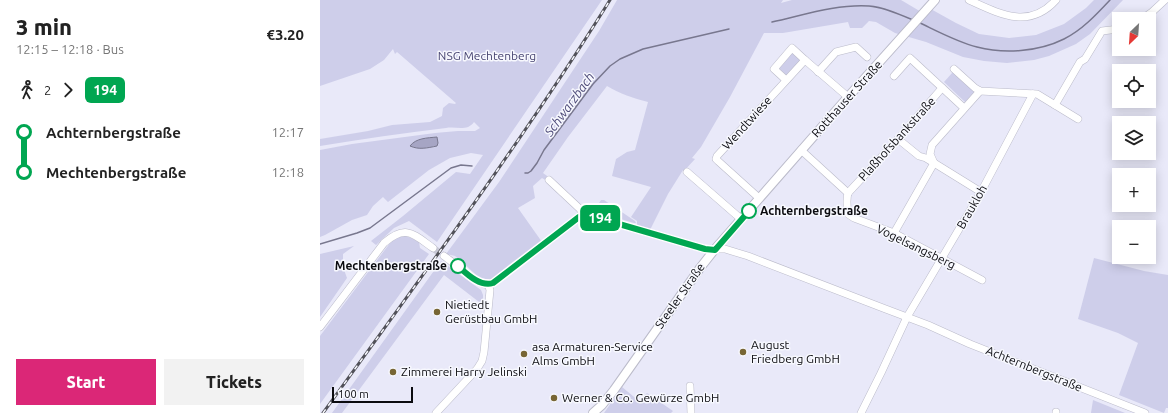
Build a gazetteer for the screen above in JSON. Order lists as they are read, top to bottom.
{
  "streets": {
    "main road": ["Rotthauser Straße", "Steeler Straße"],
    "street": [
      "Wendtwiese",
      "Plaßhofsbankstraße",
      "Braukloh",
      "Vogelsangsberg",
      "Achternbergstraße"
    ]
  },
  "crossings": [
    ["Rotthauser Straße", "Wendtwiese"],
    ["Rotthauser Straße", "Steeler Straße"],
    ["Wendtwiese", "Steeler Straße"],
    ["Plaßhofsbankstraße", "Vogelsangsberg"],
    ["Braukloh", "Vogelsangsberg"],
    ["Braukloh", "Achternbergstraße"],
    ["Steeler Straße", "Achternbergstraße"]
  ],
  "water": ["Schwarzbach"],
  "parks": ["NSG Mechtenberg"],
  "places": [
    "Achternbergstraße",
    "Mechtenbergstraße",
    "Nietiedt Gerüstbau GmbH",
    "August Friedberg GmbH",
    "asa Armaturen-Service Alms GmbH",
    "Zimmerei Harry Jelinski",
    "Werner & Co. Gewürze GmbH"
  ],
  "lines": ["bus line 194"],
  "scale_bar": "100 m",
  "north": "bottom left",
  "page": {
    "heading": ["3 min", "12:15 – 12:18 · Bus", "€3.20"],
    "on_map": "194",
    "map_buttons": ["+", "−"],
    "legs": ["2", "194"],
    "list": [
      {
        "name": "Achternbergstraße",
        "value": "12:17"
      },
      {
        "name": "Mechtenbergstraße",
        "value": "12:18"
      }
    ],
    "buttons": ["Start", "Tickets"],
    "scale": "100 m"
  }
}
